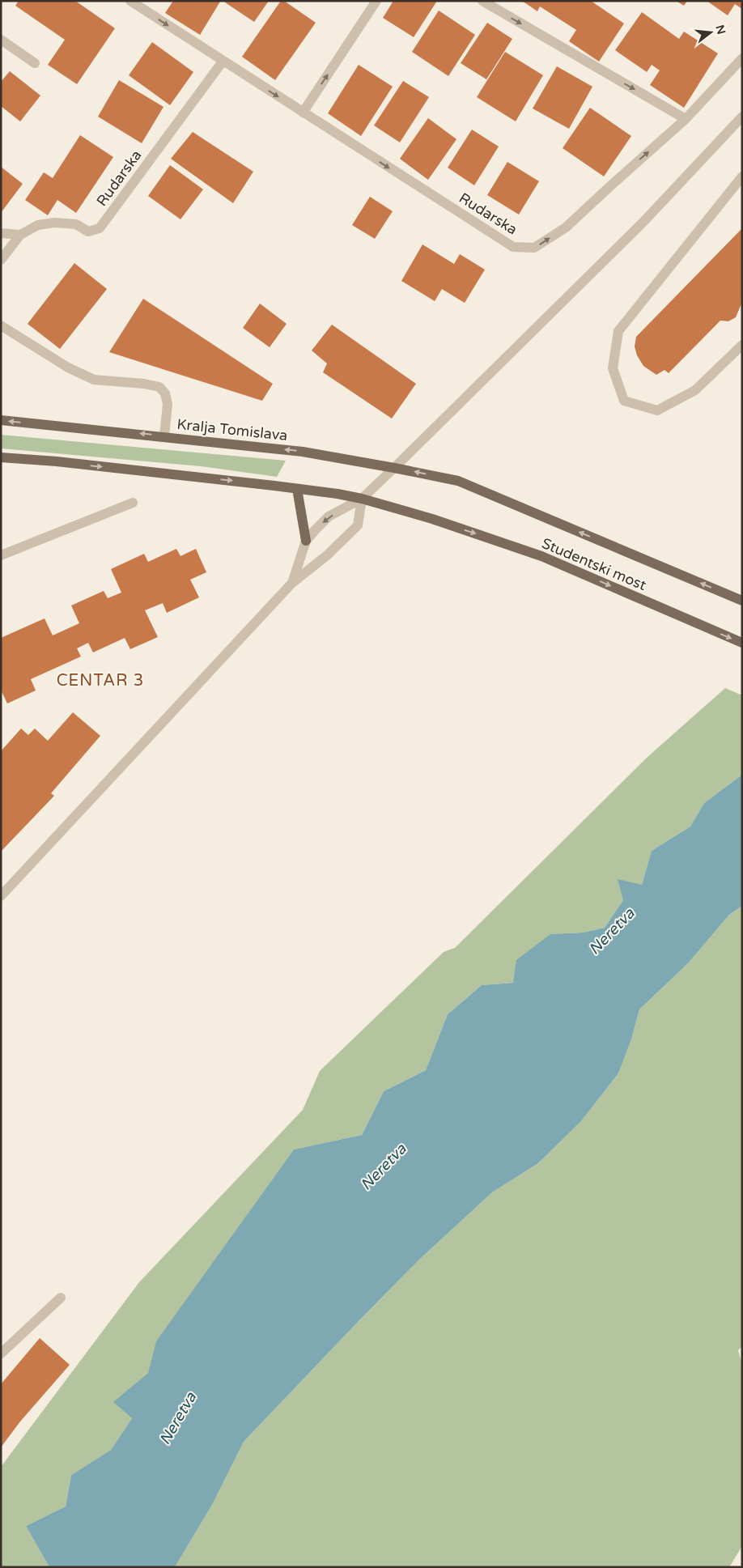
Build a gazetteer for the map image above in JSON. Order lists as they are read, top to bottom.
{
  "streets": {
    "main road": ["Kralja Tomislava", "Studentski most"],
    "street": ["Rudarska"]
  },
  "crossings": [
    ["Kralja Tomislava", "Studentski most"]
  ],
  "one_way": ["Rudarska"],
  "districts": ["CENTAR 3"],
  "water": ["Neretva"],
  "north": "right"
}
